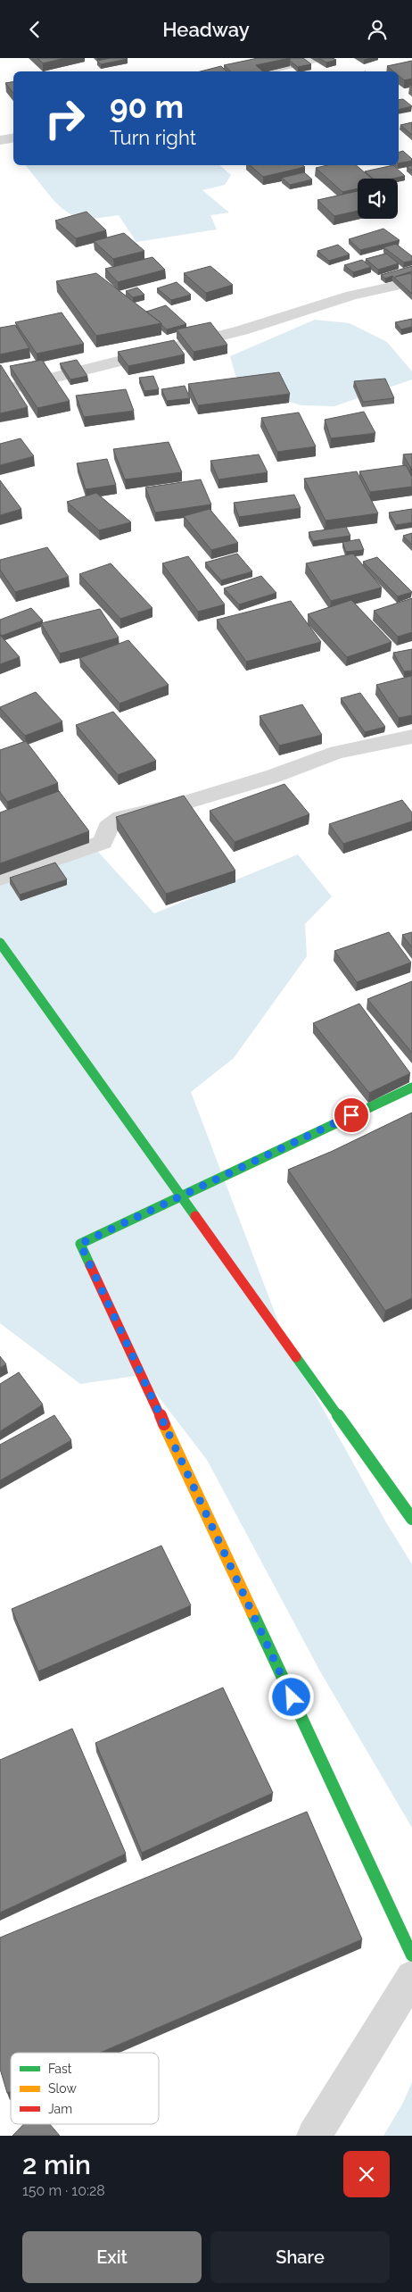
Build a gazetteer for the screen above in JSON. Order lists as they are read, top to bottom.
{
  "legend": ["Fast", "Slow", "Jam"],
  "page": {
    "header": "Headway",
    "turn": ["90 m", "Turn right"],
    "heading": ["2 min", "150 m · 10:28"],
    "buttons": ["Exit", "Share"]
  }
}
